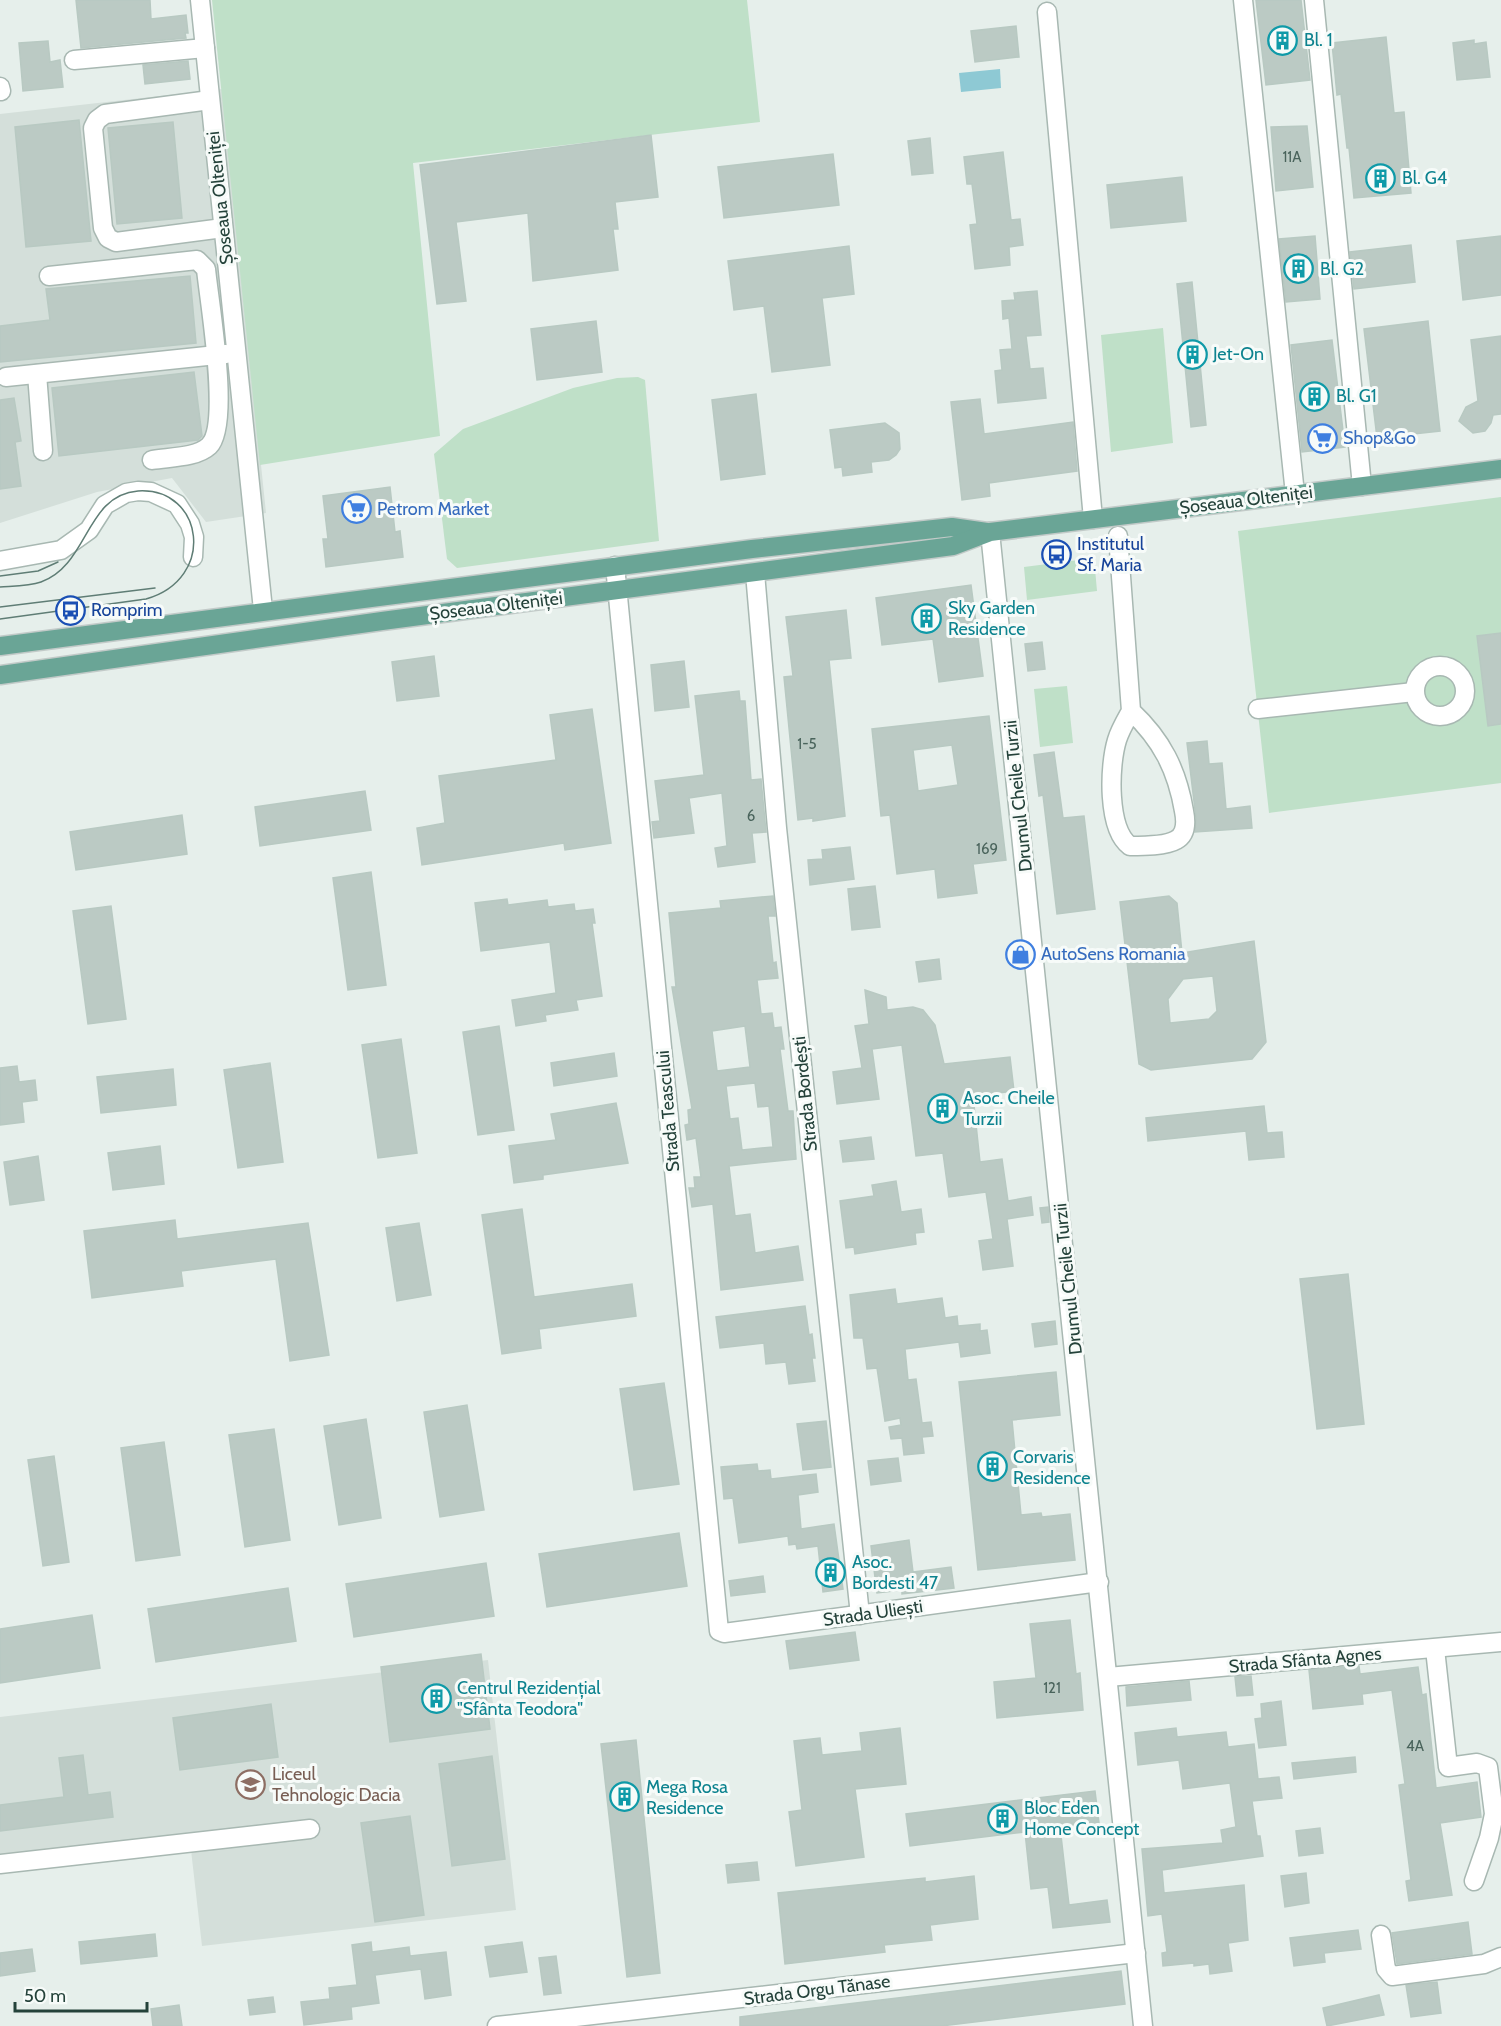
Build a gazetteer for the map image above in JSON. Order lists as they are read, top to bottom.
{
  "streets": {
    "main road": ["Șoseaua Olteniței"],
    "street": [
      "Drumul Cheile Turzii",
      "Strada Bordești",
      "Strada Teascului",
      "Strada Uliești",
      "Strada Sfânta Agnes",
      "Strada Orgu Tănase"
    ]
  },
  "crossings": [
    ["Șoseaua Olteniței", "Drumul Cheile Turzii"],
    ["Șoseaua Olteniței", "Strada Bordești"],
    ["Șoseaua Olteniței", "Strada Teascului"],
    ["Drumul Cheile Turzii", "Strada Uliești"],
    ["Drumul Cheile Turzii", "Strada Sfânta Agnes"],
    ["Drumul Cheile Turzii", "Strada Orgu Tănase"],
    ["Strada Bordești", "Strada Uliești"],
    ["Strada Teascului", "Strada Uliești"]
  ],
  "places": {
    "building": [
      "Bl. 1",
      "Bl. G4",
      "Bl. G2",
      "Jet-On",
      "Bl. G1",
      "Sky Garden Residence",
      "Asoc. Cheile Turzii",
      "Corvaris Residence",
      "Asoc. Bordesti 47",
      "Centrul Rezidențial \"Sfânta Teodora\"",
      "Mega Rosa Residence",
      "Bloc Eden Home Concept"
    ],
    "supermarket": ["Shop&Go", "Petrom Market"],
    "bus stop": ["Institutul Sf. Maria", "Romprim"],
    "shop": ["AutoSens Romania"],
    "school or university": ["Liceul Tehnologic Dacia"]
  },
  "house_numbers": [
    "11A",
    "1-5",
    "6",
    "169",
    "121",
    "4A"
  ],
  "scale_bar": "50 m"
}
